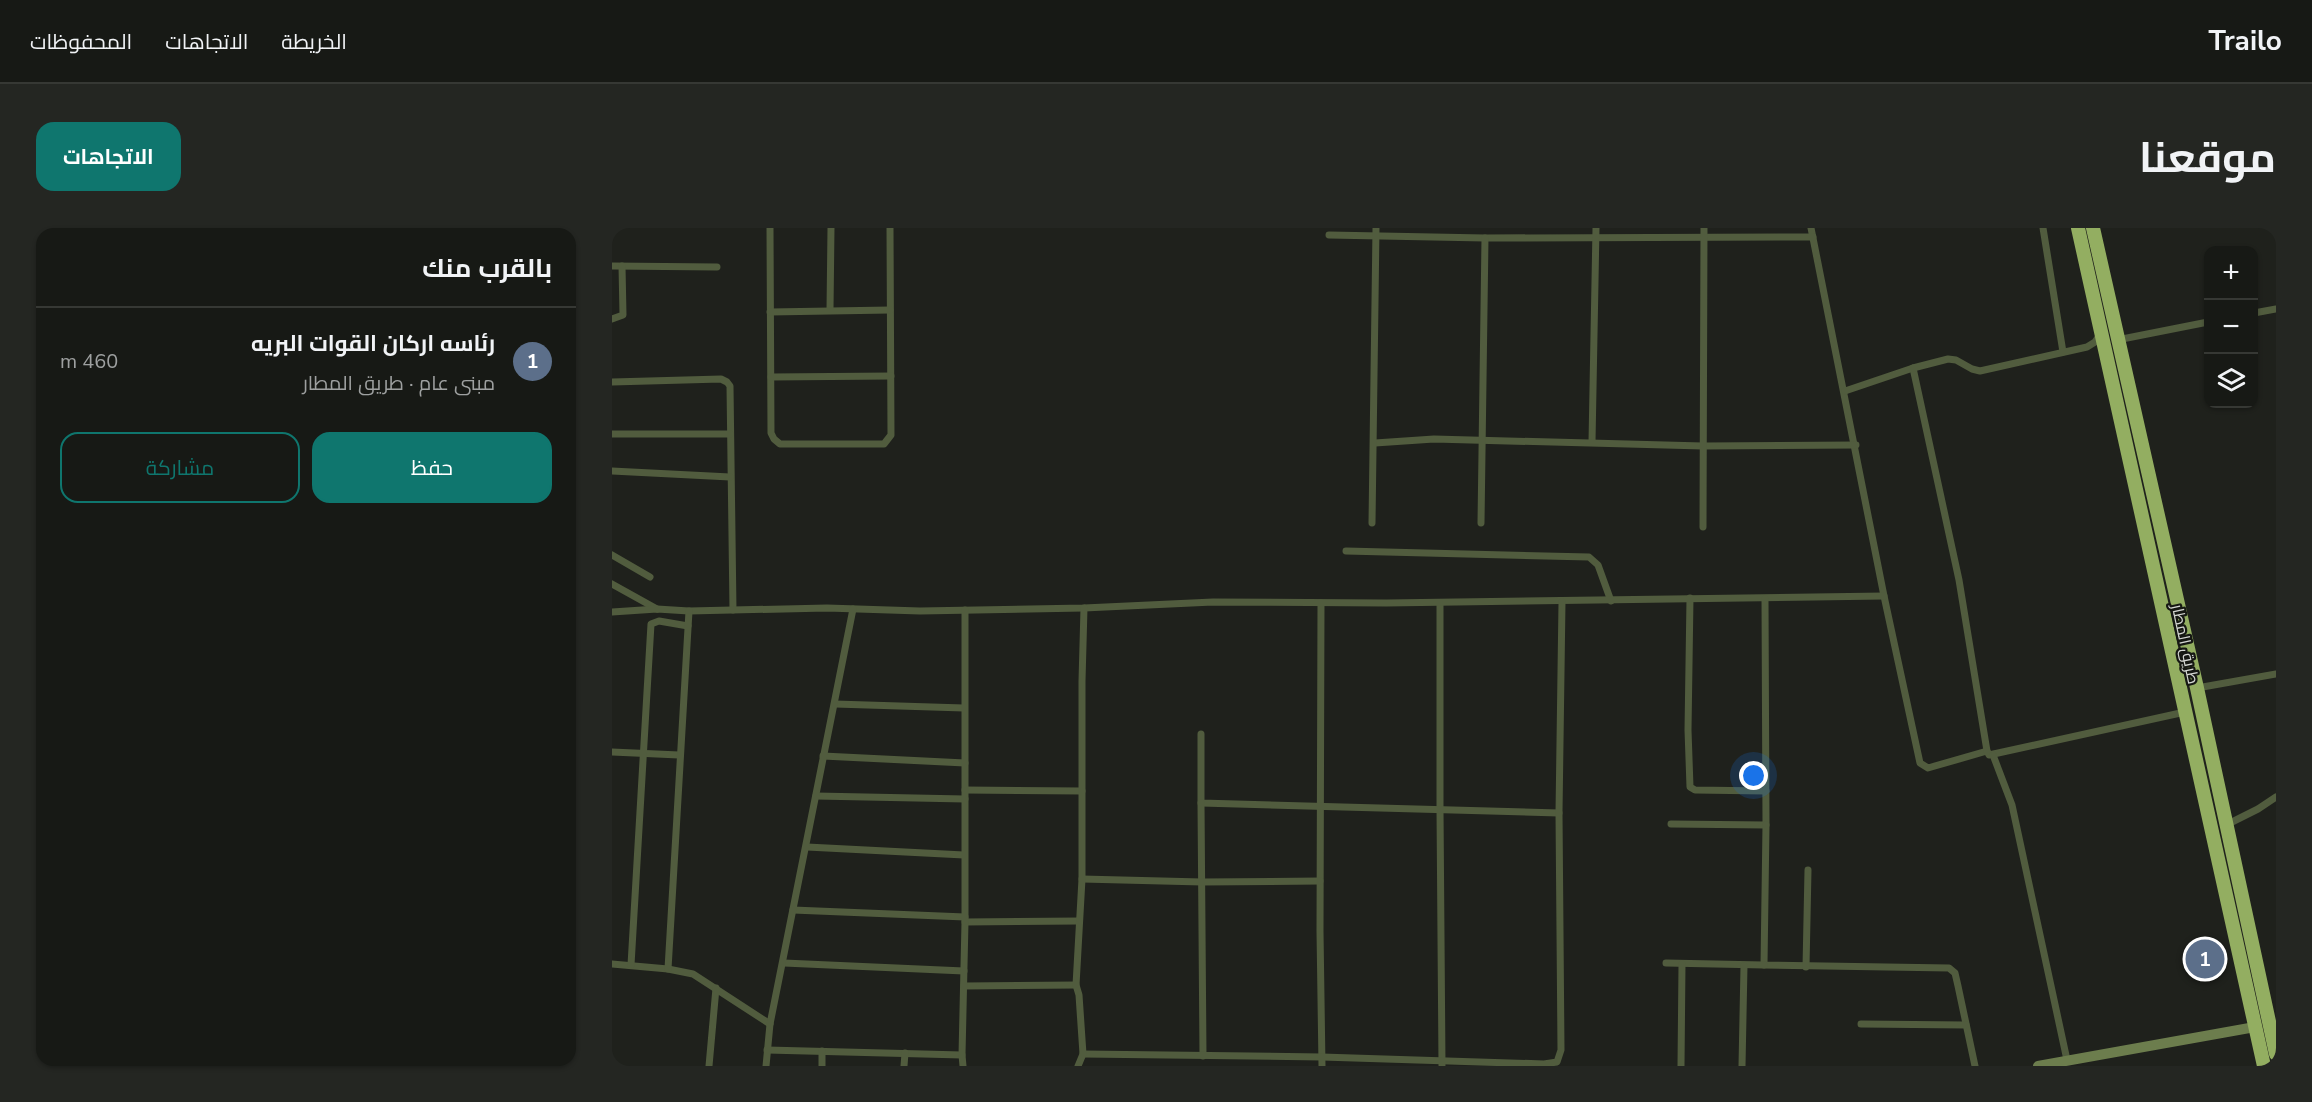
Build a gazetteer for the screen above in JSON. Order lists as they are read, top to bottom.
{
  "streets": {
    "highway": ["طريق المطار"]
  },
  "page": {
    "header": "Trailo",
    "nav": ["الخريطة", "الاتجاهات", "المحفوظات"],
    "title": "موقعنا",
    "buttons": [
      "الاتجاهات",
      ["حفظ", "مشاركة"]
    ],
    "heading": "بالقرب منك",
    "map_buttons": ["+", "−"],
    "list": [
      {
        "mark": "1",
        "name": "رئاسه اركان القوات البريه",
        "note": "مبنى عام · طريق المطار",
        "value": "460 m"
      }
    ],
    "pins": "1"
  }
}
